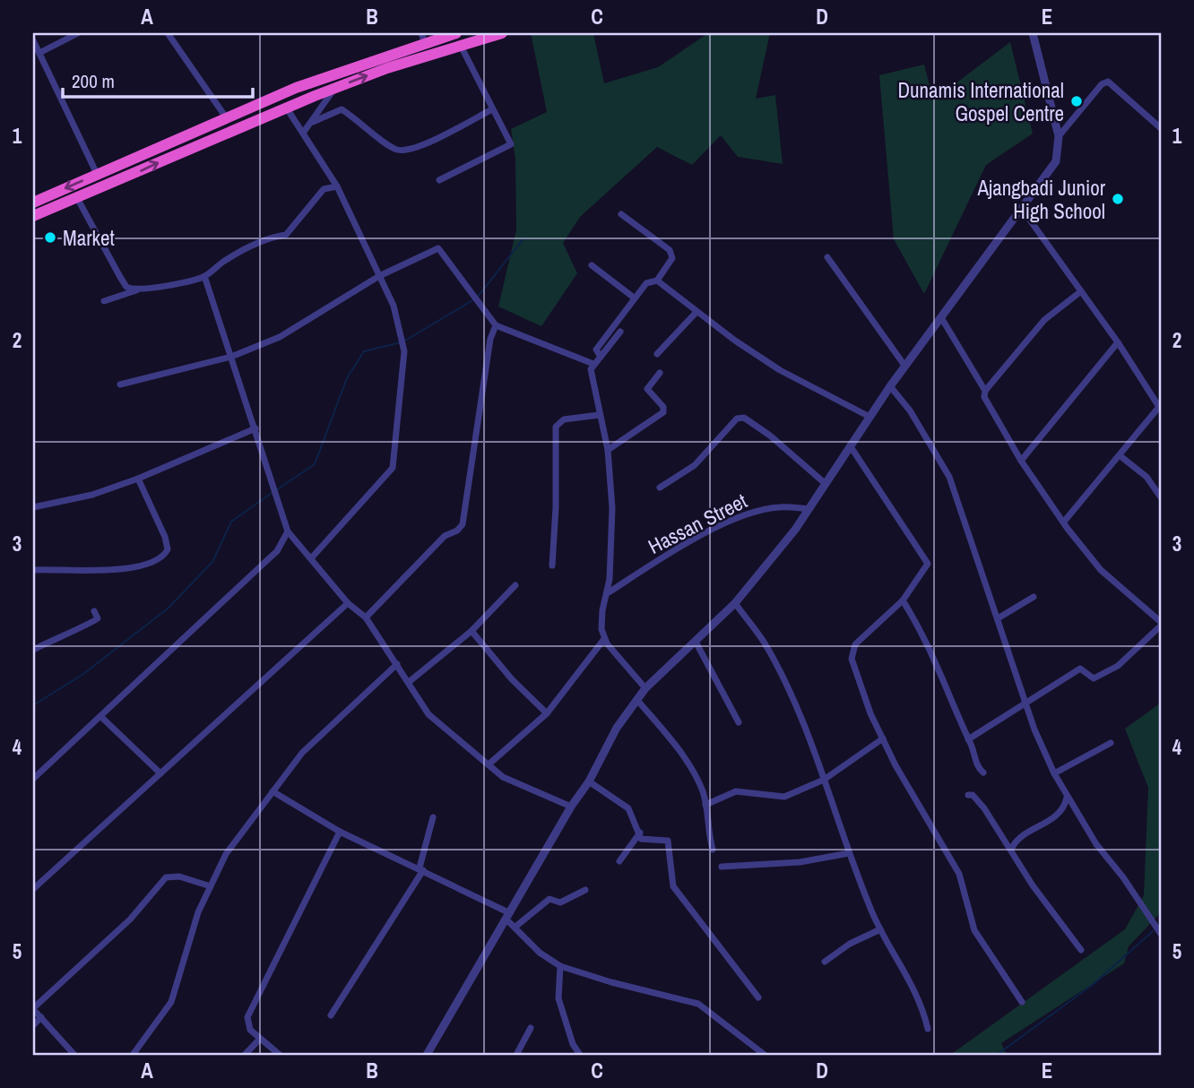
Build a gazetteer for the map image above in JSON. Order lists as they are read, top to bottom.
{
  "streets": {
    "street": ["Hassan Street"]
  },
  "places": ["Dunamis International Gospel Centre", "Ajangbadi Junior High School", "Market"],
  "scale_bar": "200 m",
  "grid": {
    "columns": [
      "A",
      "B",
      "C",
      "D",
      "E"
    ],
    "rows": [
      "1",
      "2",
      "3",
      "4",
      "5"
    ]
  }
}
